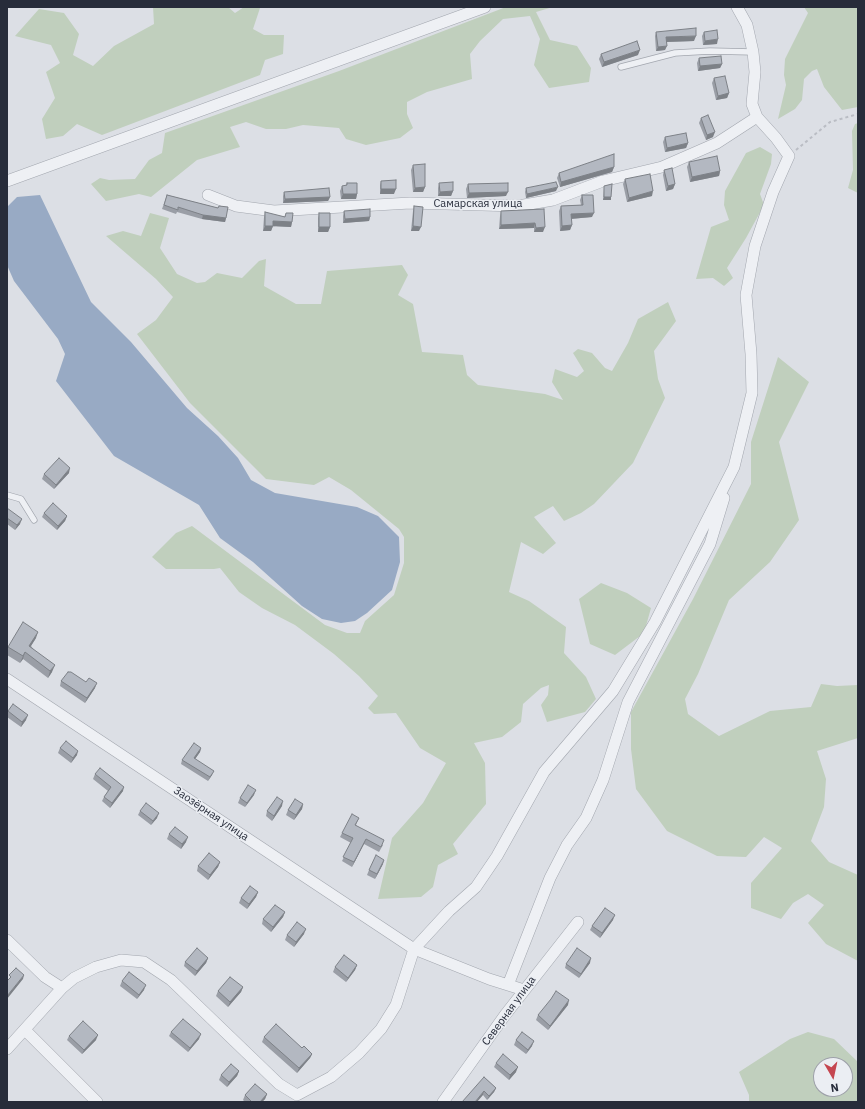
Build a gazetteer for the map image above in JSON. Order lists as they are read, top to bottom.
{
  "streets": {
    "street": ["Самарская улица", "Заозёрная улица", "Северная улица"]
  },
  "crossings": [
    ["Заозёрная улица", "Северная улица"]
  ],
  "north": "bottom"
}
